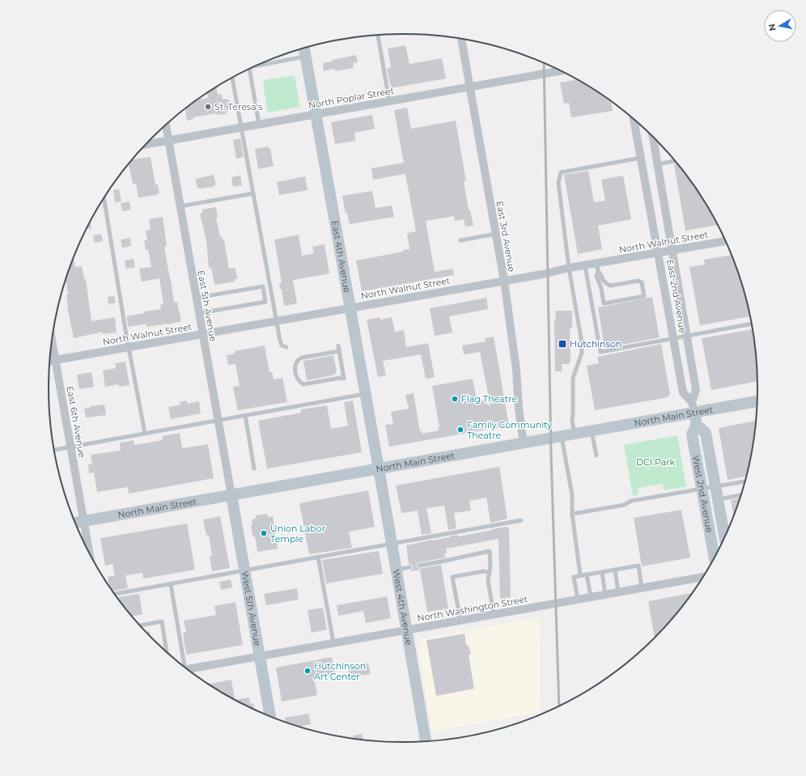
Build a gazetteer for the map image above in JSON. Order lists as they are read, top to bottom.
{
  "streets": {
    "main road": [
      "East 4th Avenue",
      "North Main Street",
      "West 2nd Avenue",
      "West 4th Avenue",
      "West 5th Avenue"
    ],
    "street": [
      "North Poplar Street",
      "East 3rd Avenue",
      "North Walnut Street",
      "East 2nd Avenue",
      "East 5th Avenue",
      "East 6th Avenue",
      "North Washington Street"
    ]
  },
  "crossings": [
    ["North Poplar Street", "East 3rd Avenue"],
    ["North Poplar Street", "East 4th Avenue"],
    ["North Poplar Street", "East 5th Avenue"],
    ["East 3rd Avenue", "North Walnut Street"],
    ["East 3rd Avenue", "North Main Street"],
    ["North Walnut Street", "East 4th Avenue"],
    ["North Walnut Street", "East 2nd Avenue"],
    ["North Walnut Street", "East 5th Avenue"],
    ["North Walnut Street", "East 6th Avenue"],
    ["East 4th Avenue", "North Main Street"],
    ["East 4th Avenue", "West 4th Avenue"],
    ["East 2nd Avenue", "North Main Street"],
    ["East 2nd Avenue", "West 2nd Avenue"],
    ["East 5th Avenue", "North Main Street"],
    ["East 5th Avenue", "West 5th Avenue"],
    ["North Main Street", "East 6th Avenue"],
    ["North Main Street", "West 2nd Avenue"],
    ["North Main Street", "West 4th Avenue"],
    ["North Main Street", "West 5th Avenue"],
    ["West 4th Avenue", "North Washington Street"],
    ["West 5th Avenue", "North Washington Street"]
  ],
  "parks": ["DCI Park"],
  "places": {
    "other": [
      "St. Teresa's",
      "Flag Theatre",
      "Family Community Theatre",
      "Union Labor Temple",
      "Hutchinson Art Center"
    ],
    "transit": ["Hutchinson"]
  },
  "north": "left"
}
